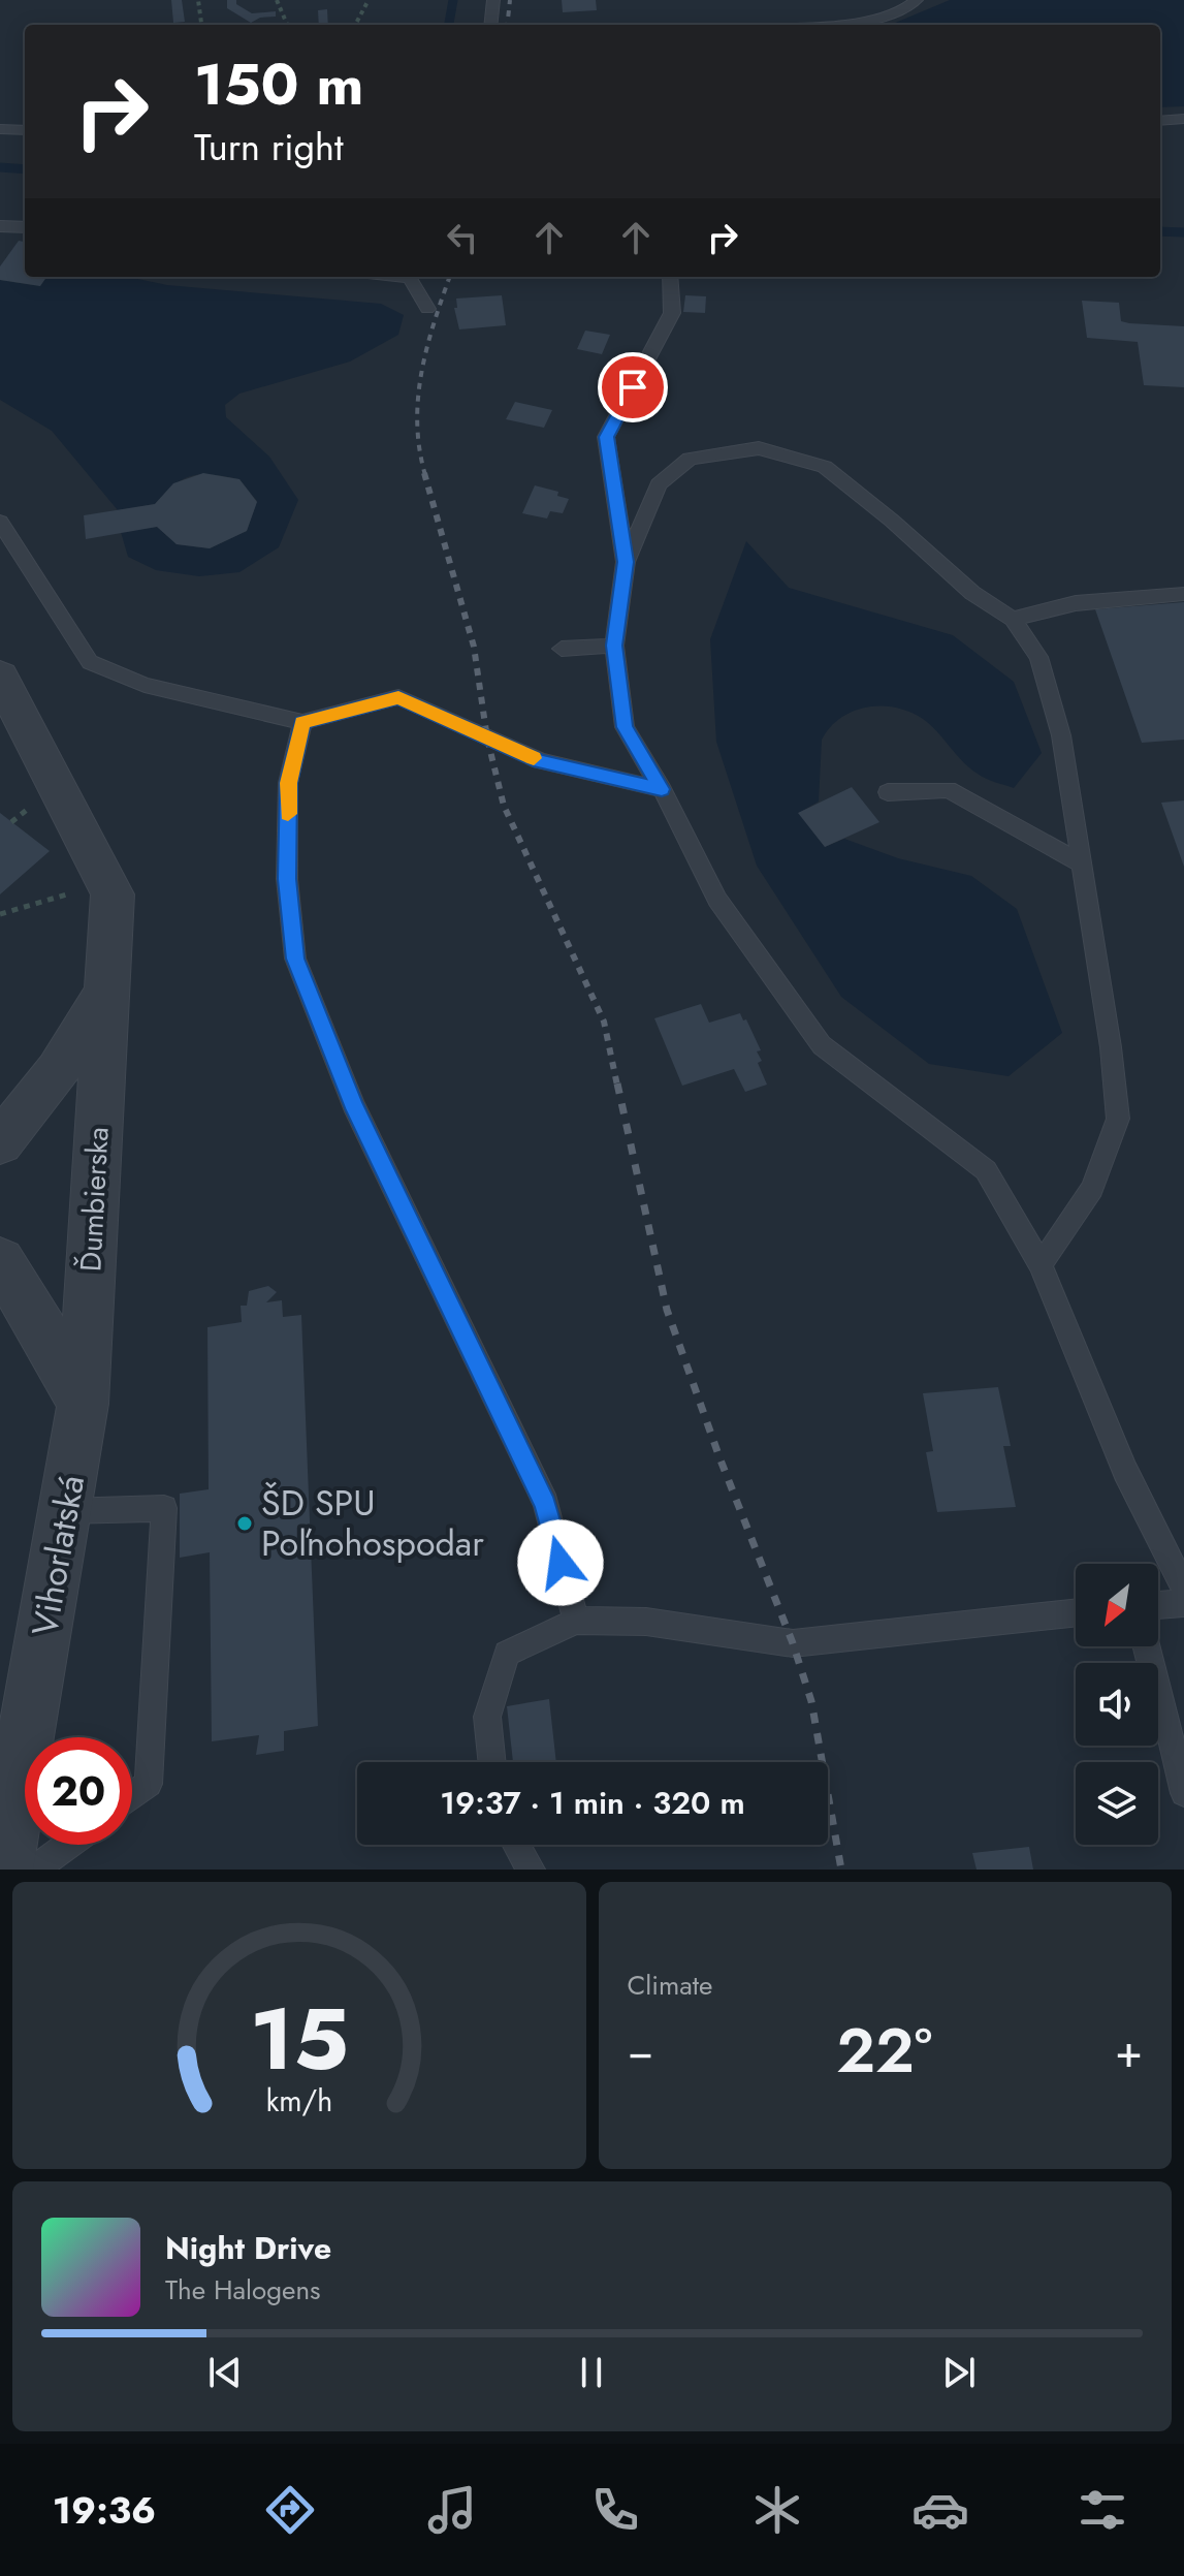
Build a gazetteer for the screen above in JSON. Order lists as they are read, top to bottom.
{
  "streets": {
    "street": ["Ďumbierska", "Vihorlatská"]
  },
  "crossings": [
    ["Ďumbierska", "Vihorlatská"]
  ],
  "places": ["ŠD SPU Poľnohospodar"],
  "north": "bottom left",
  "page": {
    "turn": ["150 m", "Turn right"],
    "limit": "20",
    "trip": "19:37 · 1 min · 320 m",
    "tile": "Climate",
    "heat": ["−", "22°", "+"],
    "song": ["Night Drive", "The Halogens"],
    "tabs": "19:36",
    "gauge": ["15", "km/h"]
  }
}
